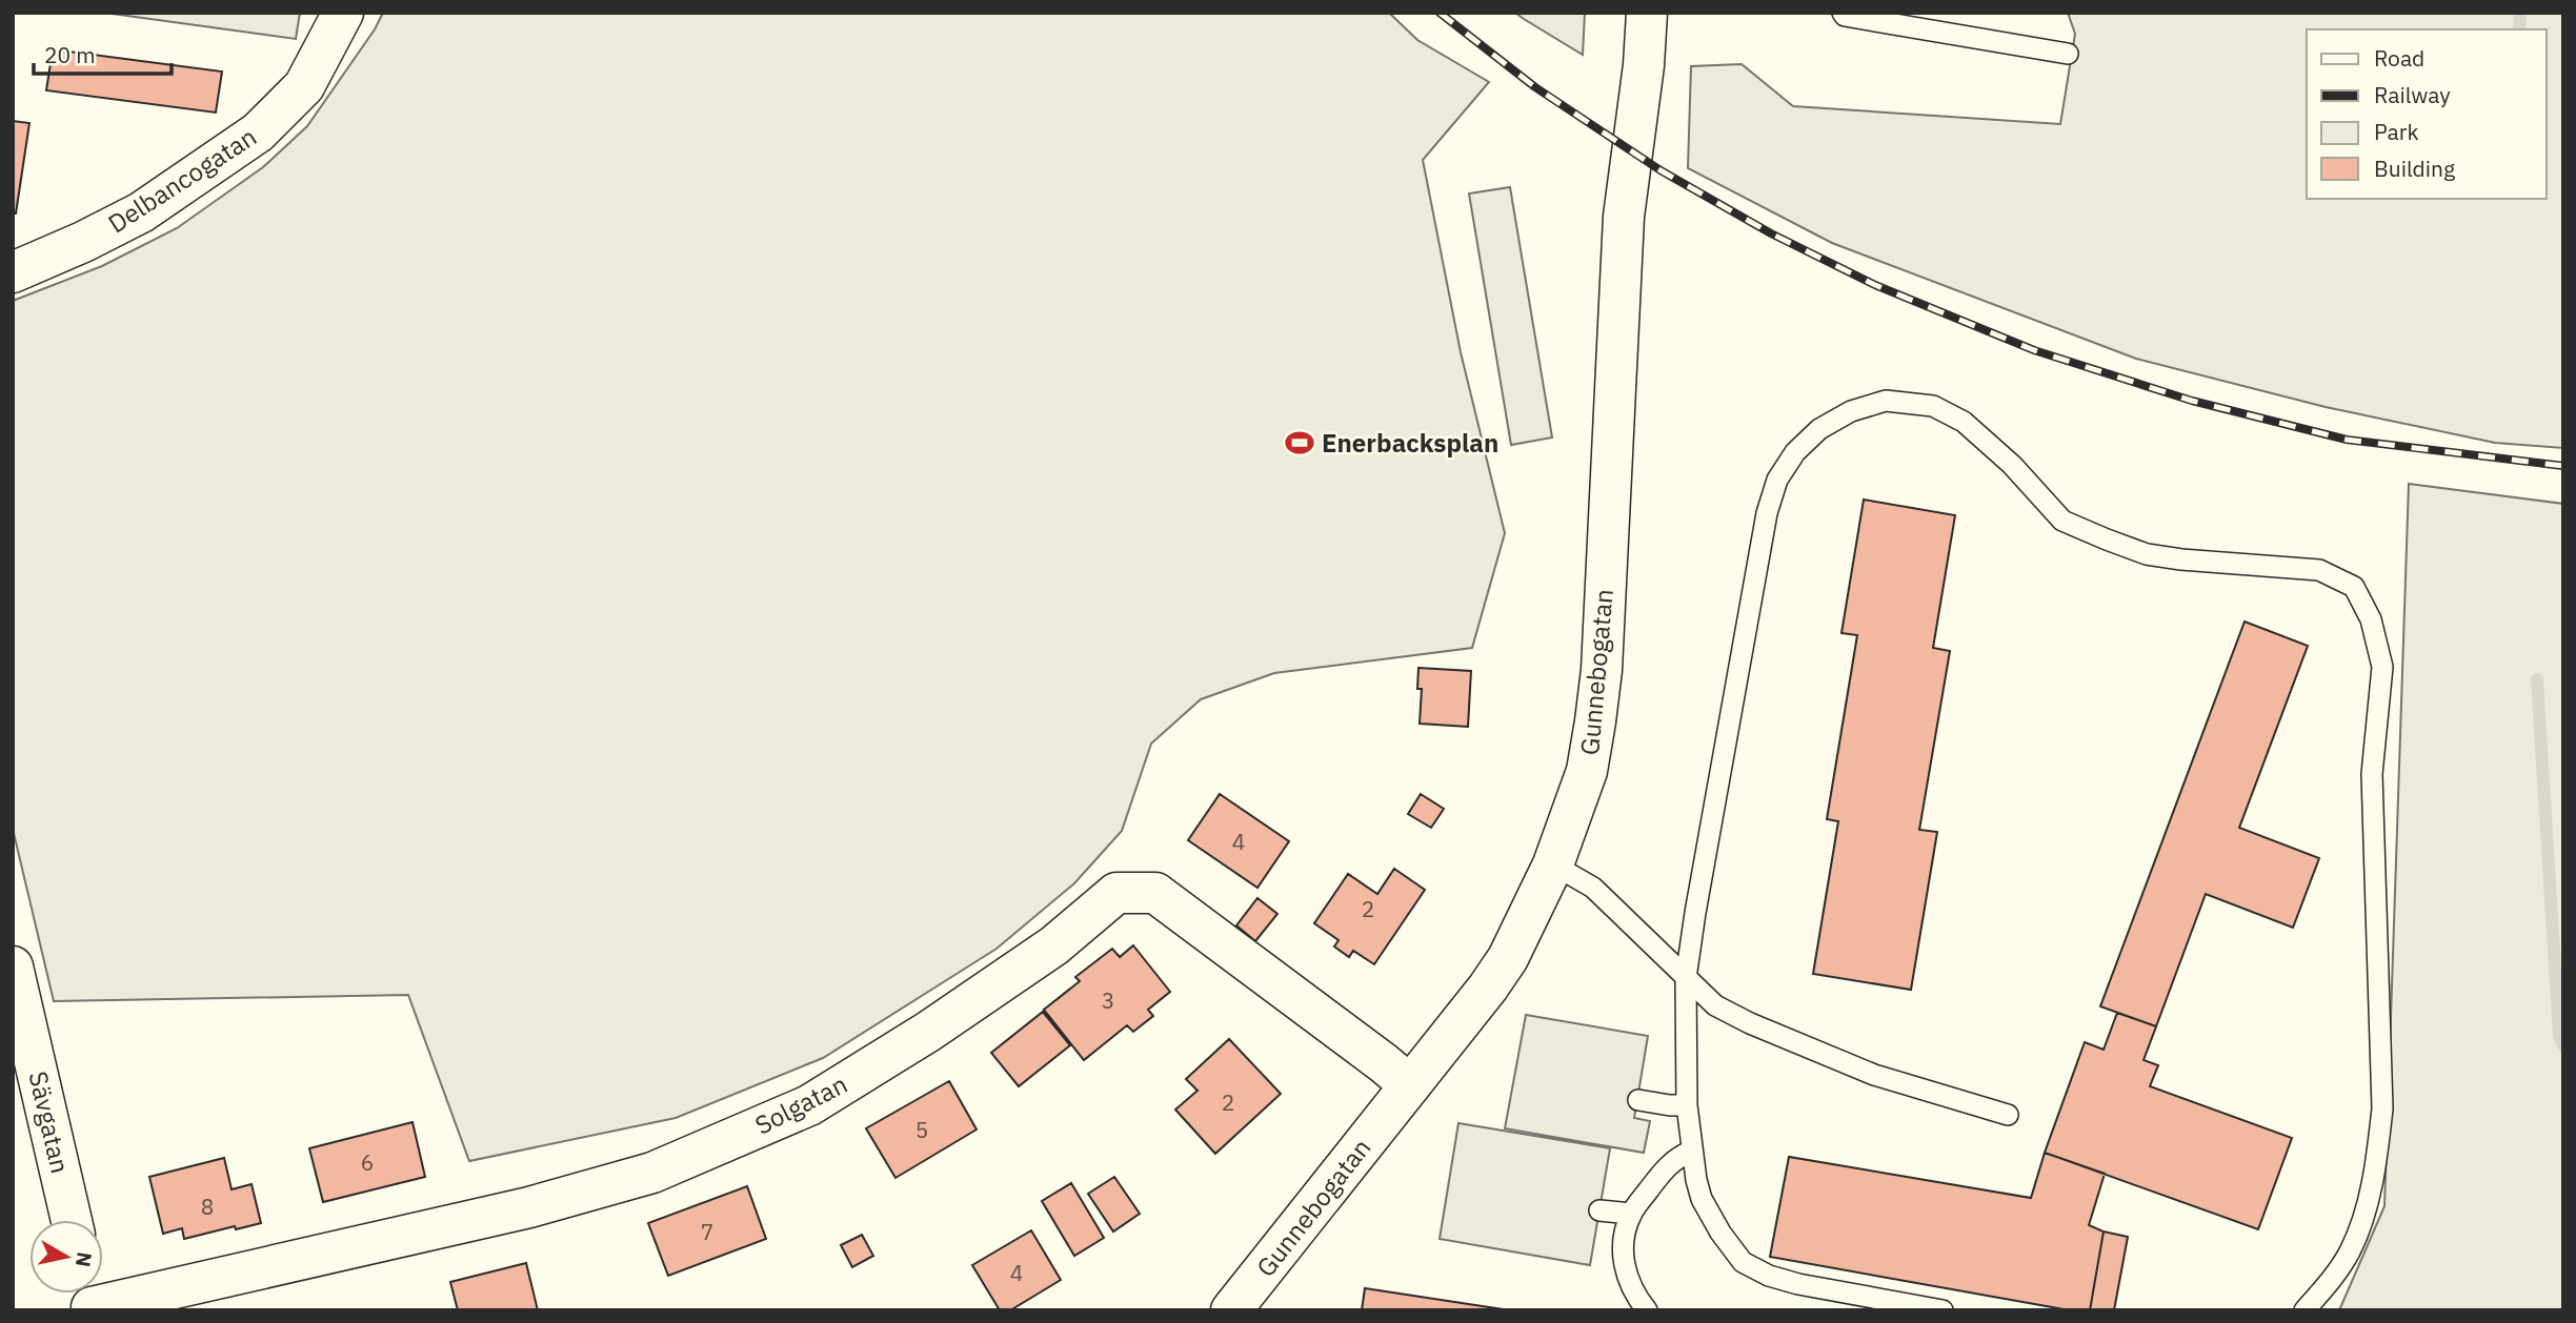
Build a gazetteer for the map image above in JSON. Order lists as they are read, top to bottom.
{
  "streets": {
    "street": [
      "Delbancogatan",
      "Gunnebogatan",
      "Solgatan",
      "Sävgatan"
    ]
  },
  "crossings": [
    ["Gunnebogatan", "Solgatan"]
  ],
  "places": {
    "sports": ["Enerbacksplan"]
  },
  "house_numbers": [
    "4",
    "2",
    "3",
    "2",
    "5",
    "6",
    "8",
    "7",
    "4"
  ],
  "legend": [
    "Road",
    "Railway",
    "Park",
    "Building"
  ],
  "scale_bar": "20 m",
  "north": "right"
}
